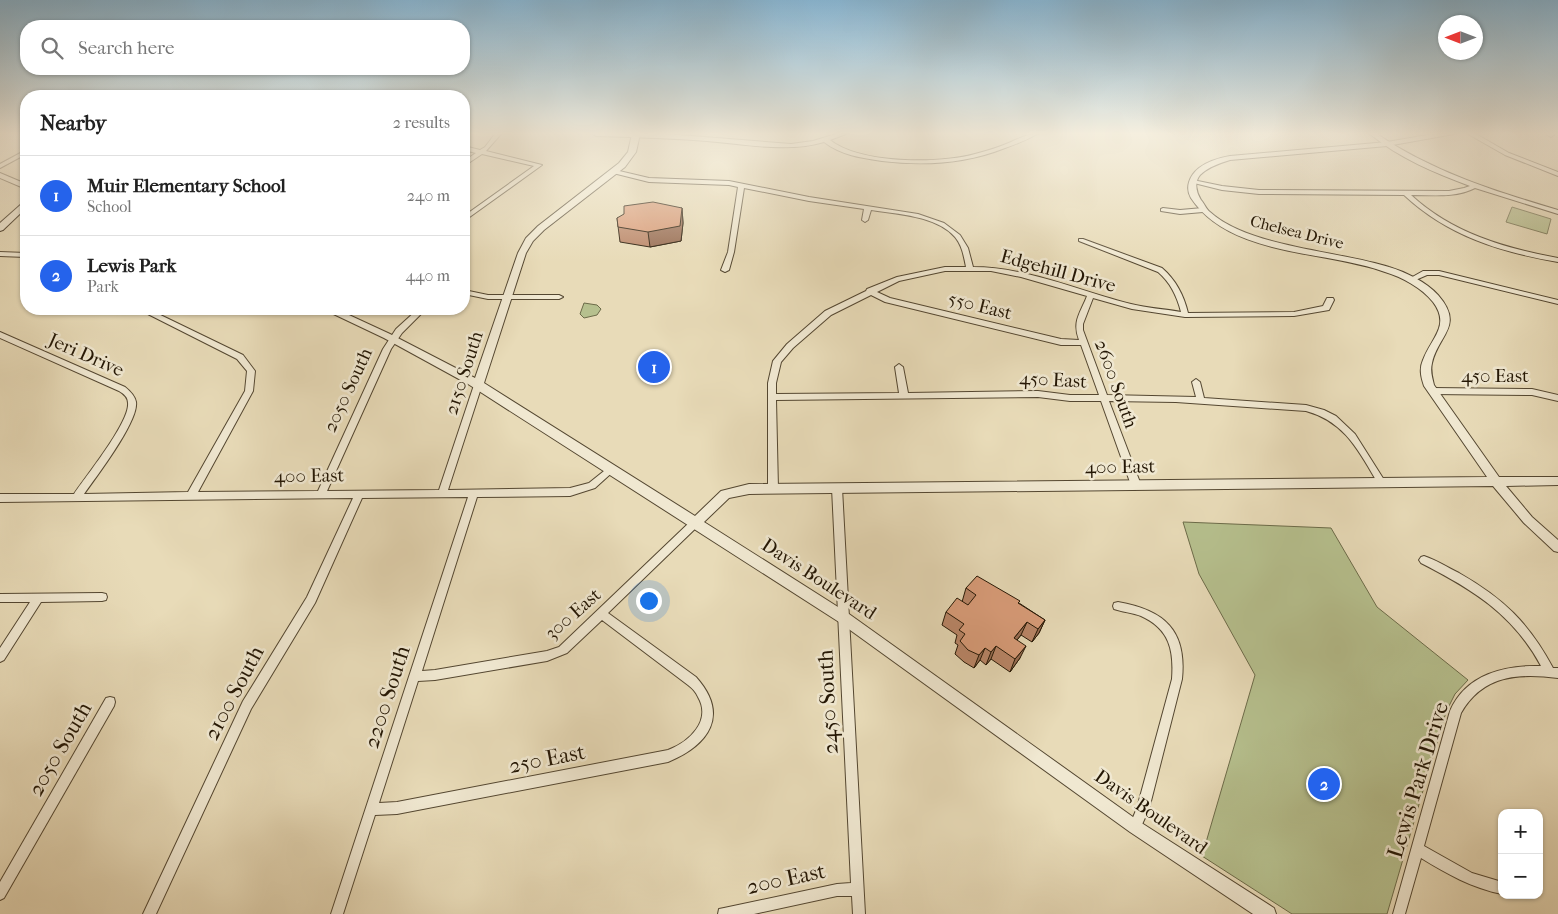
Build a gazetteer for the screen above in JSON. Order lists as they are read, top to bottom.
{
  "streets": {
    "street": [
      "Chelsea Drive",
      "Edgehill Drive",
      "550 East",
      "Jeri Drive",
      "2150 South",
      "450 East",
      "2600 South",
      "2050 South",
      "400 East",
      "Davis Boulevard",
      "300 East",
      "2100 South",
      "2200 South",
      "2450 South",
      "250 East",
      "Lewis Park Drive",
      "200 East"
    ]
  },
  "crossings": [
    ["Chelsea Drive", "450 East"],
    ["Chelsea Drive", "400 East"],
    ["Edgehill Drive", "550 East"],
    ["Edgehill Drive", "450 East"],
    ["Edgehill Drive", "2600 South"],
    ["Edgehill Drive", "400 East"],
    ["550 East", "2600 South"],
    ["Jeri Drive", "400 East"],
    ["2150 South", "400 East"],
    ["2150 South", "Davis Boulevard"],
    ["450 East", "2600 South"],
    ["450 East", "400 East"],
    ["2600 South", "400 East"],
    ["2050 South", "400 East"],
    ["2050 South", "Davis Boulevard"],
    ["400 East", "Davis Boulevard"],
    ["400 East", "300 East"],
    ["400 East", "2100 South"],
    ["400 East", "2200 South"],
    ["400 East", "2450 South"],
    ["Davis Boulevard", "300 East"],
    ["Davis Boulevard", "2450 South"],
    ["300 East", "2200 South"],
    ["300 East", "250 East"],
    ["2200 South", "250 East"],
    ["2450 South", "200 East"]
  ],
  "north": "left",
  "page": {
    "search": "Search here",
    "heading": ["Nearby", "2 results"],
    "list": [
      {
        "mark": "1",
        "name": "Muir Elementary School",
        "note": "School",
        "value": "240 m"
      },
      {
        "mark": "2",
        "name": "Lewis Park",
        "note": "Park",
        "value": "440 m"
      }
    ],
    "pins": ["1", "2"],
    "map_buttons": ["+", "−"]
  }
}
